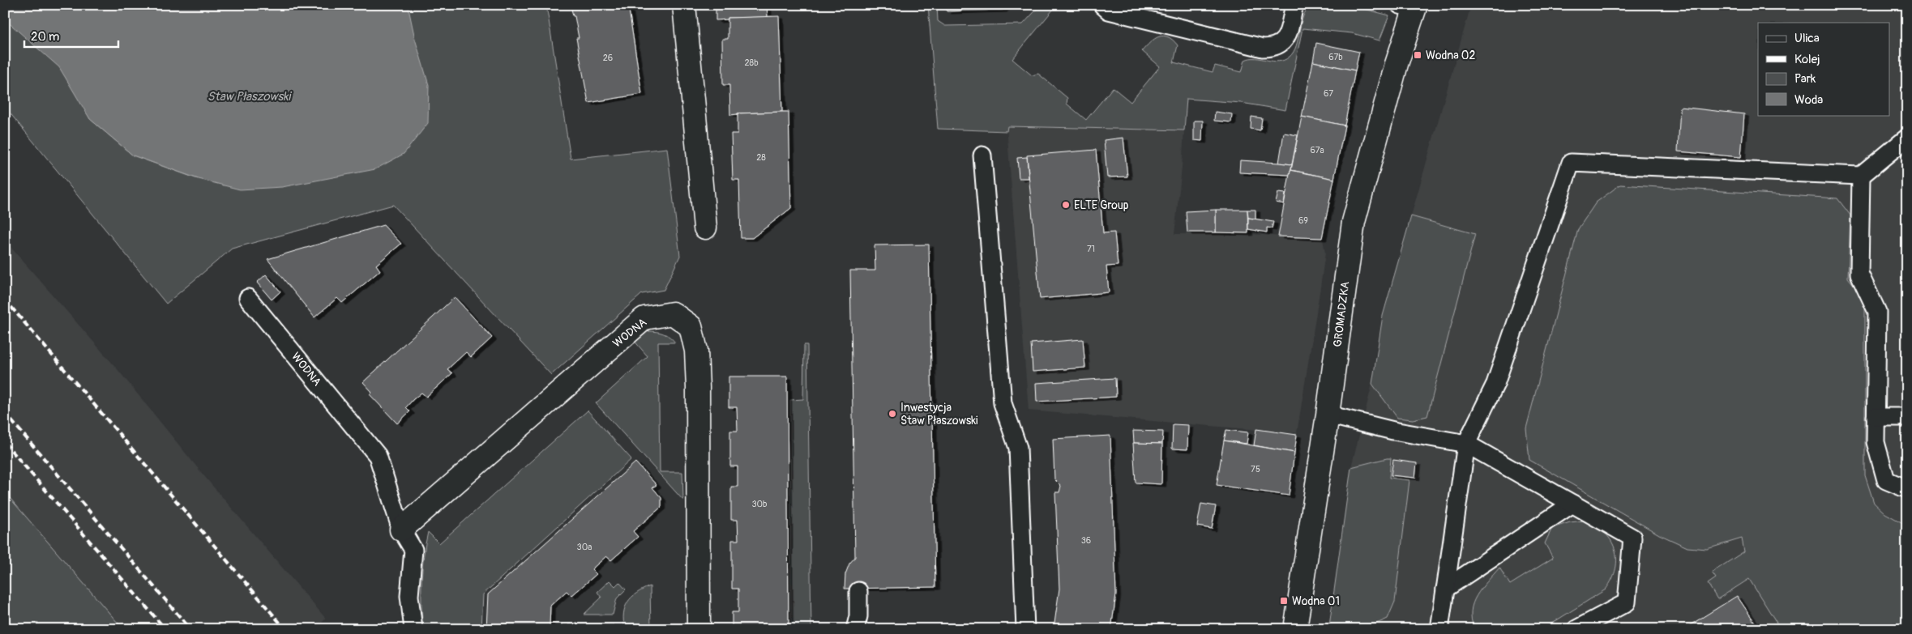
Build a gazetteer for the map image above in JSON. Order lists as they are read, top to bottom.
{
  "streets": {
    "street": ["GROMADZKA", "WODNA"]
  },
  "water": ["Staw Płaszowski"],
  "places": {
    "transit": ["Wodna 02", "Wodna 01"],
    "other": ["ELTE Group", "Inwestycja Staw Płaszowski"]
  },
  "house_numbers": [
    "67b",
    "26",
    "28b",
    "67",
    "67a",
    "28",
    "69",
    "71",
    "75",
    "30b",
    "36",
    "30a"
  ],
  "legend": [
    "Ulica",
    "Kolej",
    "Park",
    "Woda"
  ],
  "scale_bar": "20 m"
}
